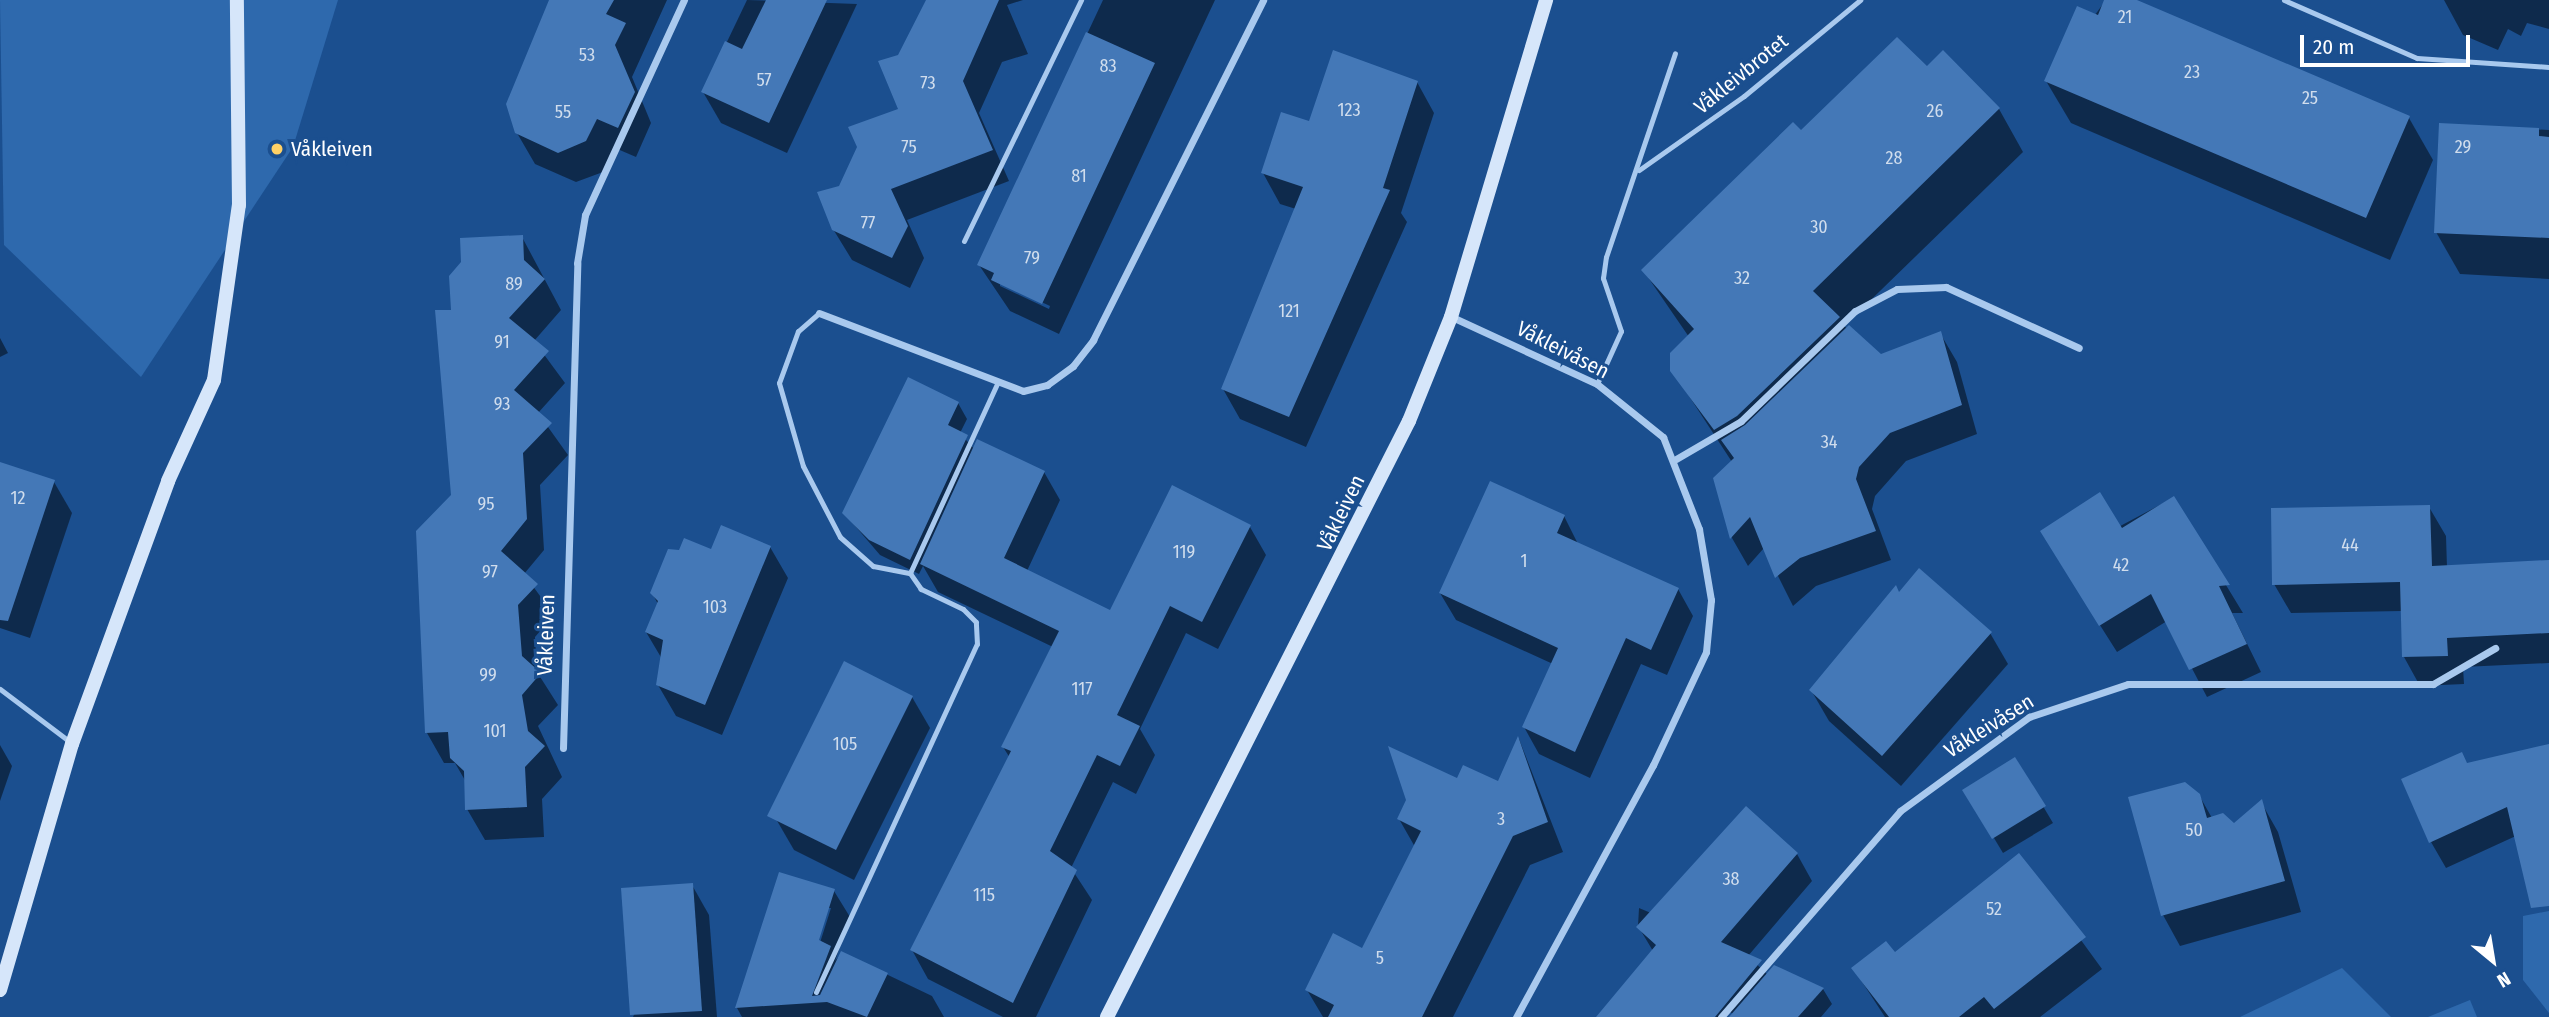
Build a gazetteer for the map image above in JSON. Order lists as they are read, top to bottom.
{
  "streets": {
    "street": ["Våkleivåsen", "Våkleiven"],
    "lane": ["Våkleivbrotet"]
  },
  "crossings": [
    ["Våkleivåsen", "Våkleiven"]
  ],
  "places": ["Våkleiven"],
  "house_numbers": [
    "21",
    "53",
    "83",
    "23",
    "57",
    "73",
    "25",
    "123",
    "26",
    "55",
    "75",
    "29",
    "28",
    "81",
    "77",
    "30",
    "79",
    "32",
    "89",
    "121",
    "91",
    "93",
    "34",
    "12",
    "95",
    "44",
    "119",
    "1",
    "42",
    "97",
    "103",
    "99",
    "117",
    "101",
    "105",
    "3",
    "50",
    "38",
    "115",
    "52",
    "5"
  ],
  "scale_bar": "20 m",
  "north": "bottom right"
}
